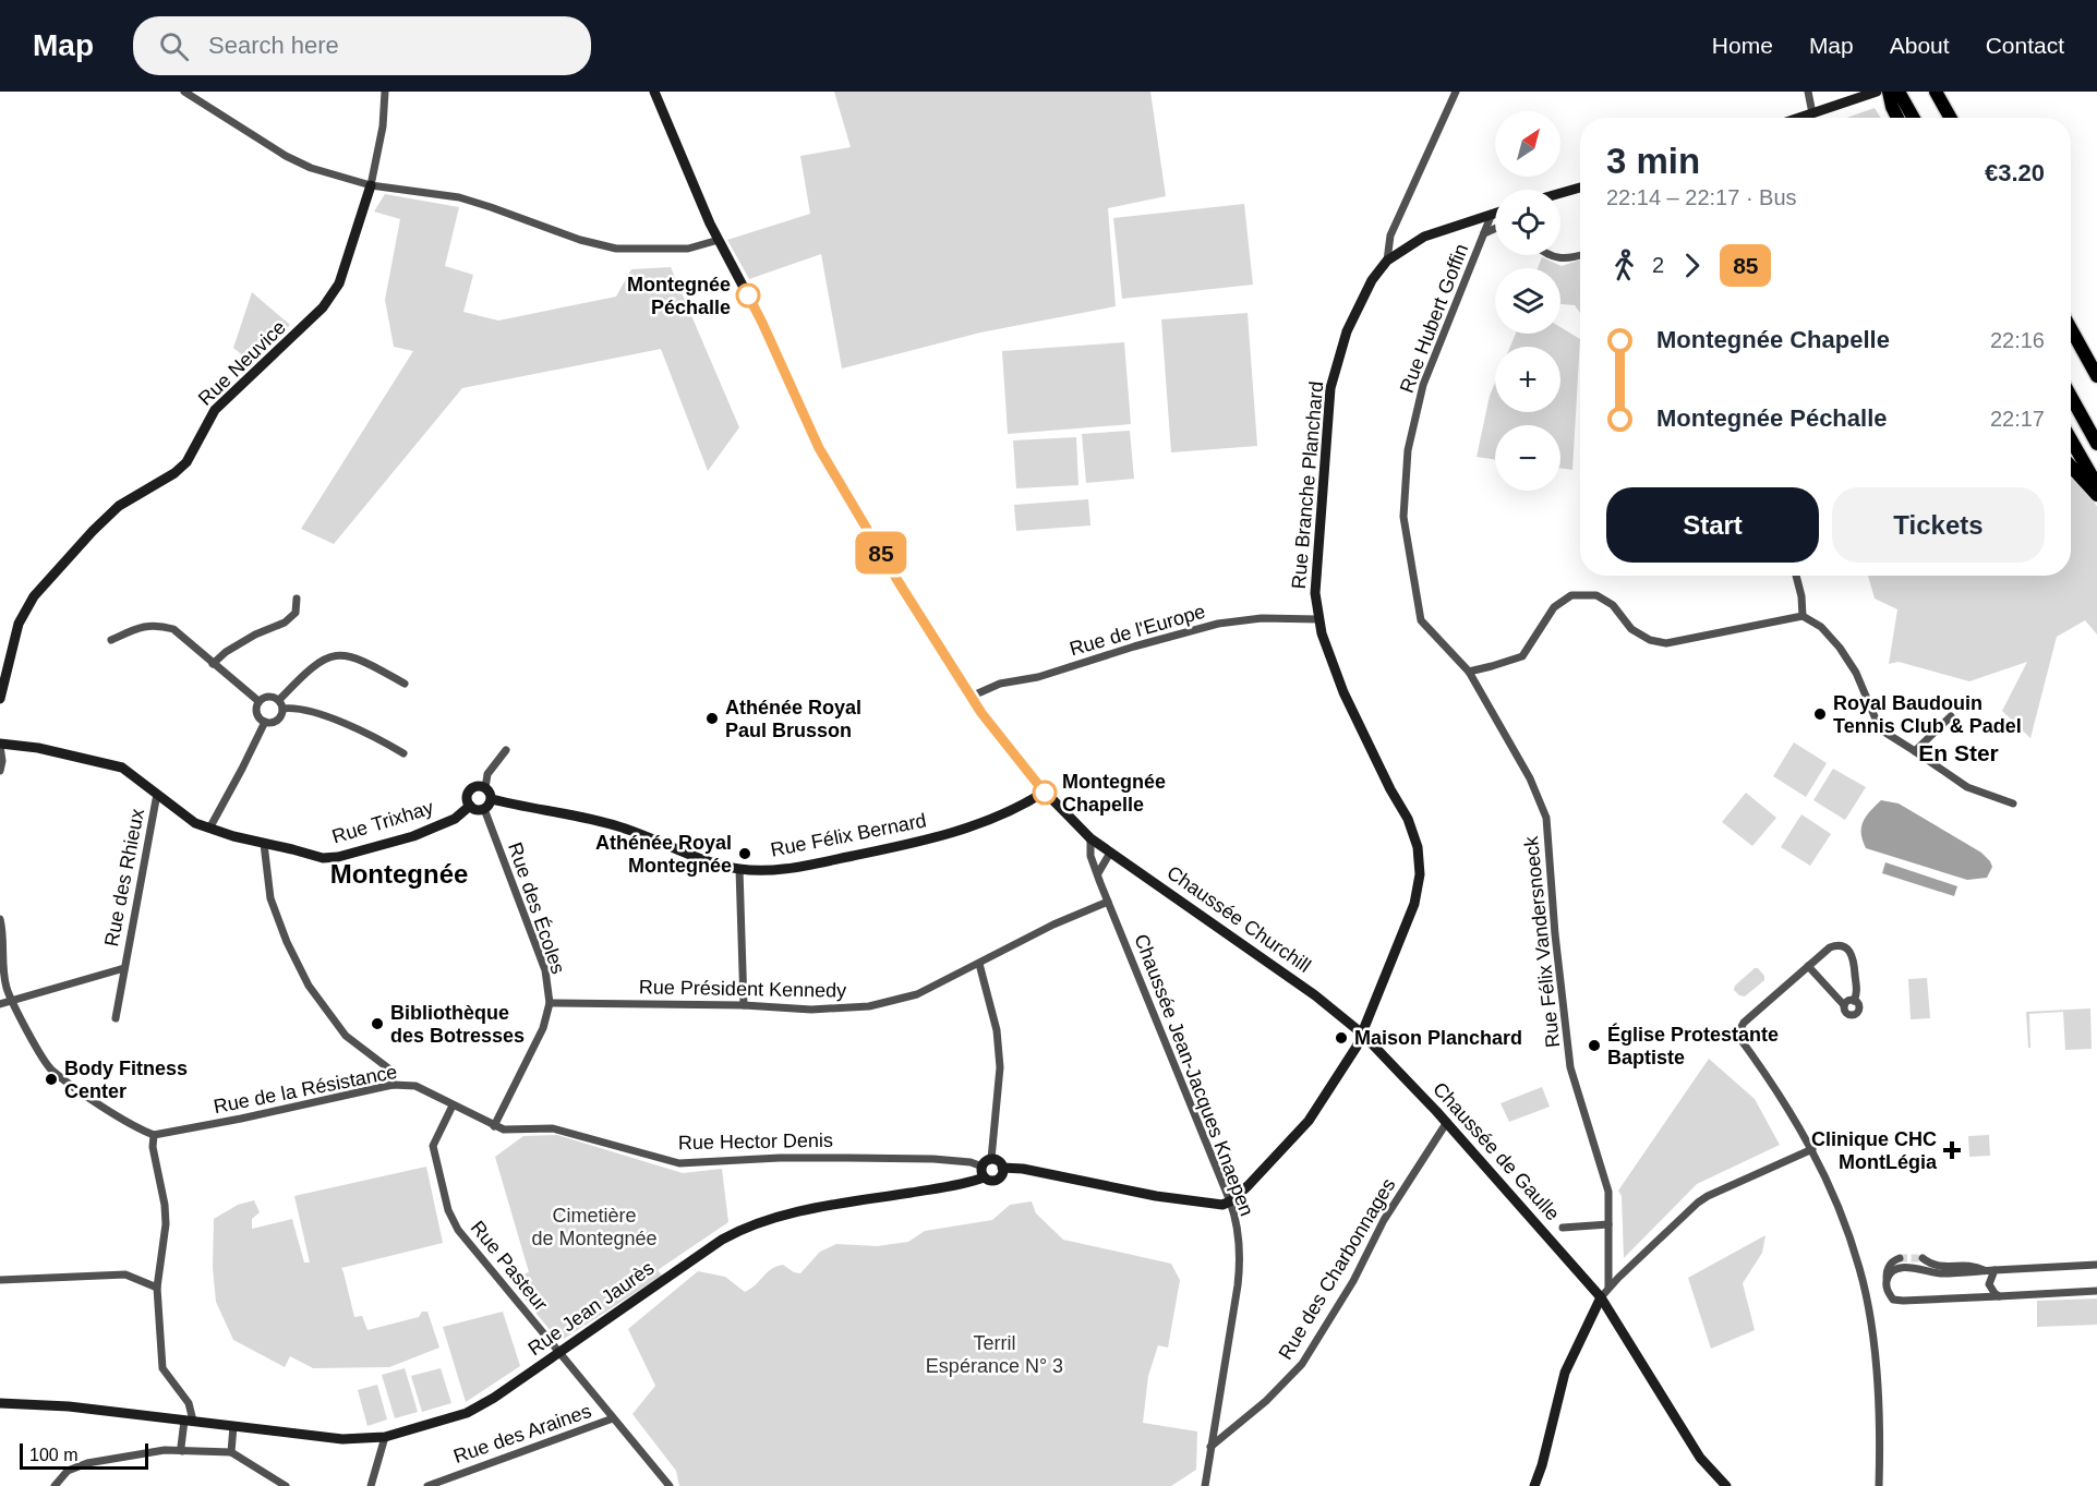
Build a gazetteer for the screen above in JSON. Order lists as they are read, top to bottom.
{
  "streets": {
    "street": [
      "Rue Hubert Goffin",
      "Rue Neuvice",
      "Rue Branche Planchard",
      "Rue de l'Europe",
      "Rue Trixhay",
      "Rue Félix Bernard",
      "Rue des Rhieux",
      "Rue des Écoles",
      "Chaussée Churchill",
      "Rue Félix Vandersnoeck",
      "Rue Président Kennedy",
      "Chaussée Jean-Jacques Knaepen",
      "Rue de la Résistance",
      "Rue Hector Denis",
      "Chaussée de Gaulle",
      "Rue Pasteur",
      "Rue des Charbonnages",
      "Rue Jean Jaurès",
      "Rue des Araines"
    ]
  },
  "crossings": [
    ["Rue Hubert Goffin", "Rue Félix Vandersnoeck"],
    ["Rue Branche Planchard", "Rue de l'Europe"],
    ["Rue Branche Planchard", "Chaussée Churchill"],
    ["Rue Branche Planchard", "Chaussée Jean-Jacques Knaepen"],
    ["Rue Branche Planchard", "Chaussée de Gaulle"],
    ["Rue de l'Europe", "Chaussée Churchill"],
    ["Rue Trixhay", "Rue Félix Bernard"],
    ["Rue Trixhay", "Rue des Rhieux"],
    ["Rue Trixhay", "Rue des Écoles"],
    ["Rue Félix Bernard", "Rue des Écoles"],
    ["Rue Félix Bernard", "Chaussée Churchill"],
    ["Rue des Écoles", "Rue Président Kennedy"],
    ["Rue des Écoles", "Rue de la Résistance"],
    ["Rue des Écoles", "Rue Hector Denis"],
    ["Chaussée Churchill", "Chaussée Jean-Jacques Knaepen"],
    ["Chaussée Churchill", "Chaussée de Gaulle"],
    ["Rue Président Kennedy", "Chaussée Jean-Jacques Knaepen"],
    ["Chaussée Jean-Jacques Knaepen", "Rue des Charbonnages"],
    ["Rue de la Résistance", "Rue Hector Denis"],
    ["Rue de la Résistance", "Rue Pasteur"],
    ["Rue Hector Denis", "Rue Jean Jaurès"],
    ["Chaussée de Gaulle", "Rue des Charbonnages"],
    ["Rue Pasteur", "Rue Jean Jaurès"],
    ["Rue Pasteur", "Rue des Araines"]
  ],
  "districts": ["En Ster", "Montegnée"],
  "parks": ["Cimetière de Montegnée", "Terril Espérance N° 3"],
  "places": {
    "other": [
      "Montegnée Péchalle",
      "Royal Baudouin Tennis Club & Padel",
      "Athénée Royal Paul Brusson",
      "Montegnée Chapelle",
      "Athénée Royal Montegnée",
      "Bibliothèque des Botresses",
      "Maison Planchard",
      "Église Protestante Baptiste",
      "Body Fitness Center"
    ],
    "health": ["Clinique CHC MontLégia"]
  },
  "lines": ["bus line 85"],
  "scale_bar": "100 m",
  "north": "top right",
  "page": {
    "header": "Map",
    "search": "Search here",
    "nav": [
      "Home",
      "Map",
      "About",
      "Contact"
    ],
    "on_map": "85",
    "map_buttons": ["+", "−"],
    "heading": ["3 min", "22:14 – 22:17 · Bus", "€3.20"],
    "legs": ["2", "85"],
    "list": [
      {
        "name": "Montegnée Chapelle",
        "value": "22:16"
      },
      {
        "name": "Montegnée Péchalle",
        "value": "22:17"
      }
    ],
    "buttons": ["Start", "Tickets"],
    "scale": "100 m"
  }
}
